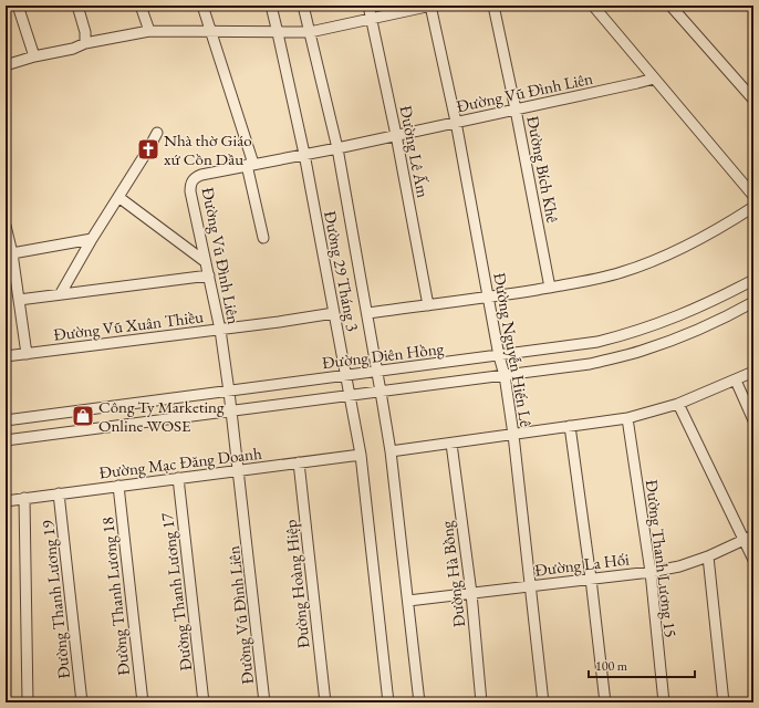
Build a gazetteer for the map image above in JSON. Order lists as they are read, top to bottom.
{
  "streets": {
    "street": [
      "Đường Vũ Đình Liên",
      "Đường Lê Ấm",
      "Đường Bích Khê",
      "Đường 29 Tháng 3",
      "Đường Vũ Xuân Thiều",
      "Đường Nguyễn Hiến Lê",
      "Đường Diên Hồng",
      "Đường Mạc Đăng Doanh",
      "Đường Thanh Lương 15",
      "Đường La Hối",
      "Đường Hà Bồng",
      "Đường Hoàng Hiệp",
      "Đường Thanh Lương 17",
      "Đường Thanh Lương 18",
      "Đường Thanh Lương 19"
    ]
  },
  "crossings": [
    ["Đường Vũ Đình Liên", "Đường Lê Ấm"],
    ["Đường Vũ Đình Liên", "Đường Bích Khê"],
    ["Đường Vũ Đình Liên", "Đường 29 Tháng 3"],
    ["Đường Vũ Đình Liên", "Đường Vũ Xuân Thiều"],
    ["Đường Vũ Đình Liên", "Đường Nguyễn Hiến Lê"],
    ["Đường Vũ Đình Liên", "Đường Diên Hồng"],
    ["Đường Vũ Đình Liên", "Đường Mạc Đăng Doanh"],
    ["Đường 29 Tháng 3", "Đường Vũ Xuân Thiều"],
    ["Đường 29 Tháng 3", "Đường Diên Hồng"],
    ["Đường 29 Tháng 3", "Đường Mạc Đăng Doanh"],
    ["Đường 29 Tháng 3", "Đường La Hối"],
    ["Đường Nguyễn Hiến Lê", "Đường Diên Hồng"],
    ["Đường Nguyễn Hiến Lê", "Đường La Hối"],
    ["Đường Mạc Đăng Doanh", "Đường Hoàng Hiệp"],
    ["Đường Mạc Đăng Doanh", "Đường Thanh Lương 17"],
    ["Đường Mạc Đăng Doanh", "Đường Thanh Lương 18"],
    ["Đường Mạc Đăng Doanh", "Đường Thanh Lương 19"],
    ["Đường Thanh Lương 15", "Đường La Hối"],
    ["Đường La Hối", "Đường Hà Bồng"]
  ],
  "places": {
    "church": ["Nhà thờ Giáo xứ Cồn Dầu"],
    "shop": ["Công Ty Marketing Online WOSE"]
  },
  "scale_bar": "100 m"
}
